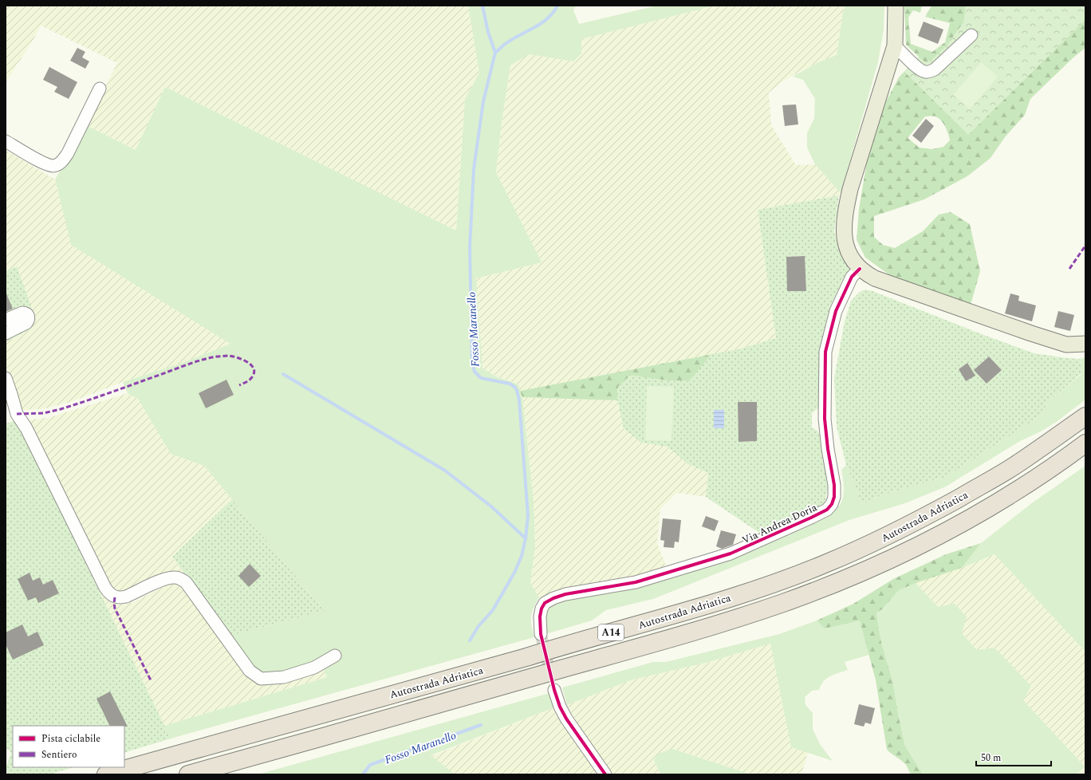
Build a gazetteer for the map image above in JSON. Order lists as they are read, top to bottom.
{
  "streets": {
    "highway": ["Autostrada Adriatica", "A14"],
    "street": ["Via Andrea Doria"]
  },
  "water": ["Fosso Maranello"],
  "legend": ["Pista ciclabile", "Sentiero"],
  "scale_bar": "50 m"
}
